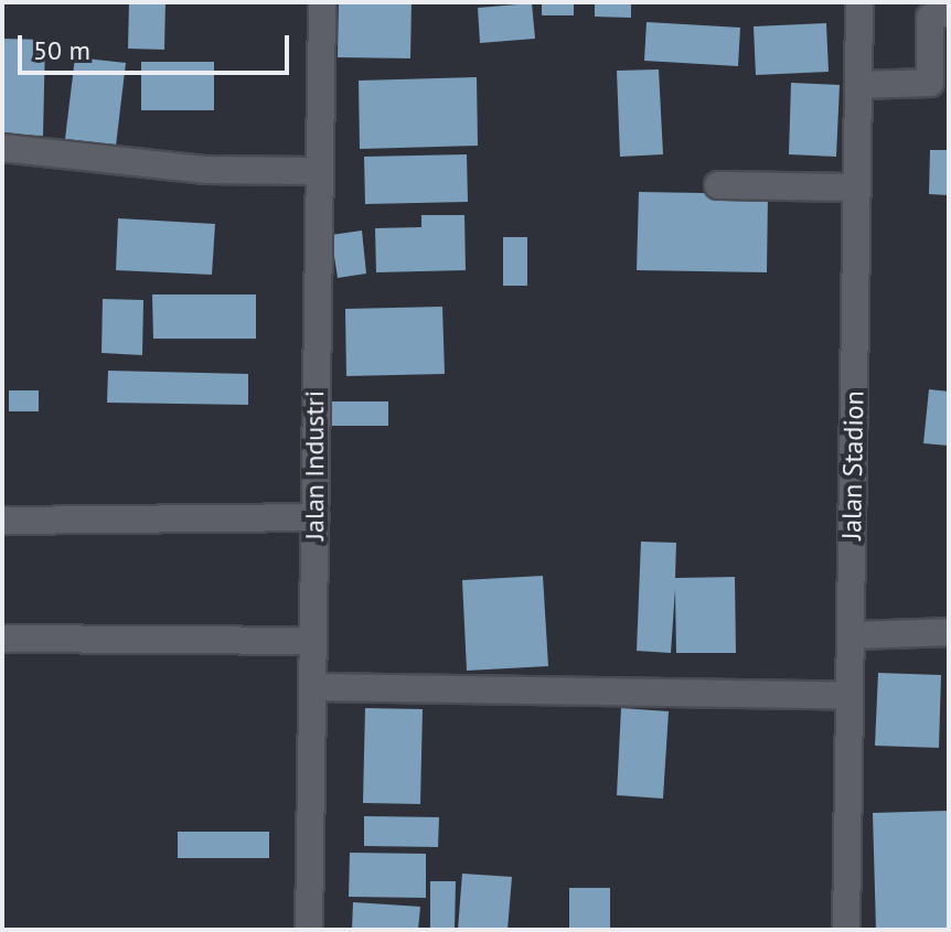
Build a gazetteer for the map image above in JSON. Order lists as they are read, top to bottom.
{
  "streets": {
    "street": ["Jalan Industri", "Jalan Stadion"]
  },
  "scale_bar": "50 m"
}
